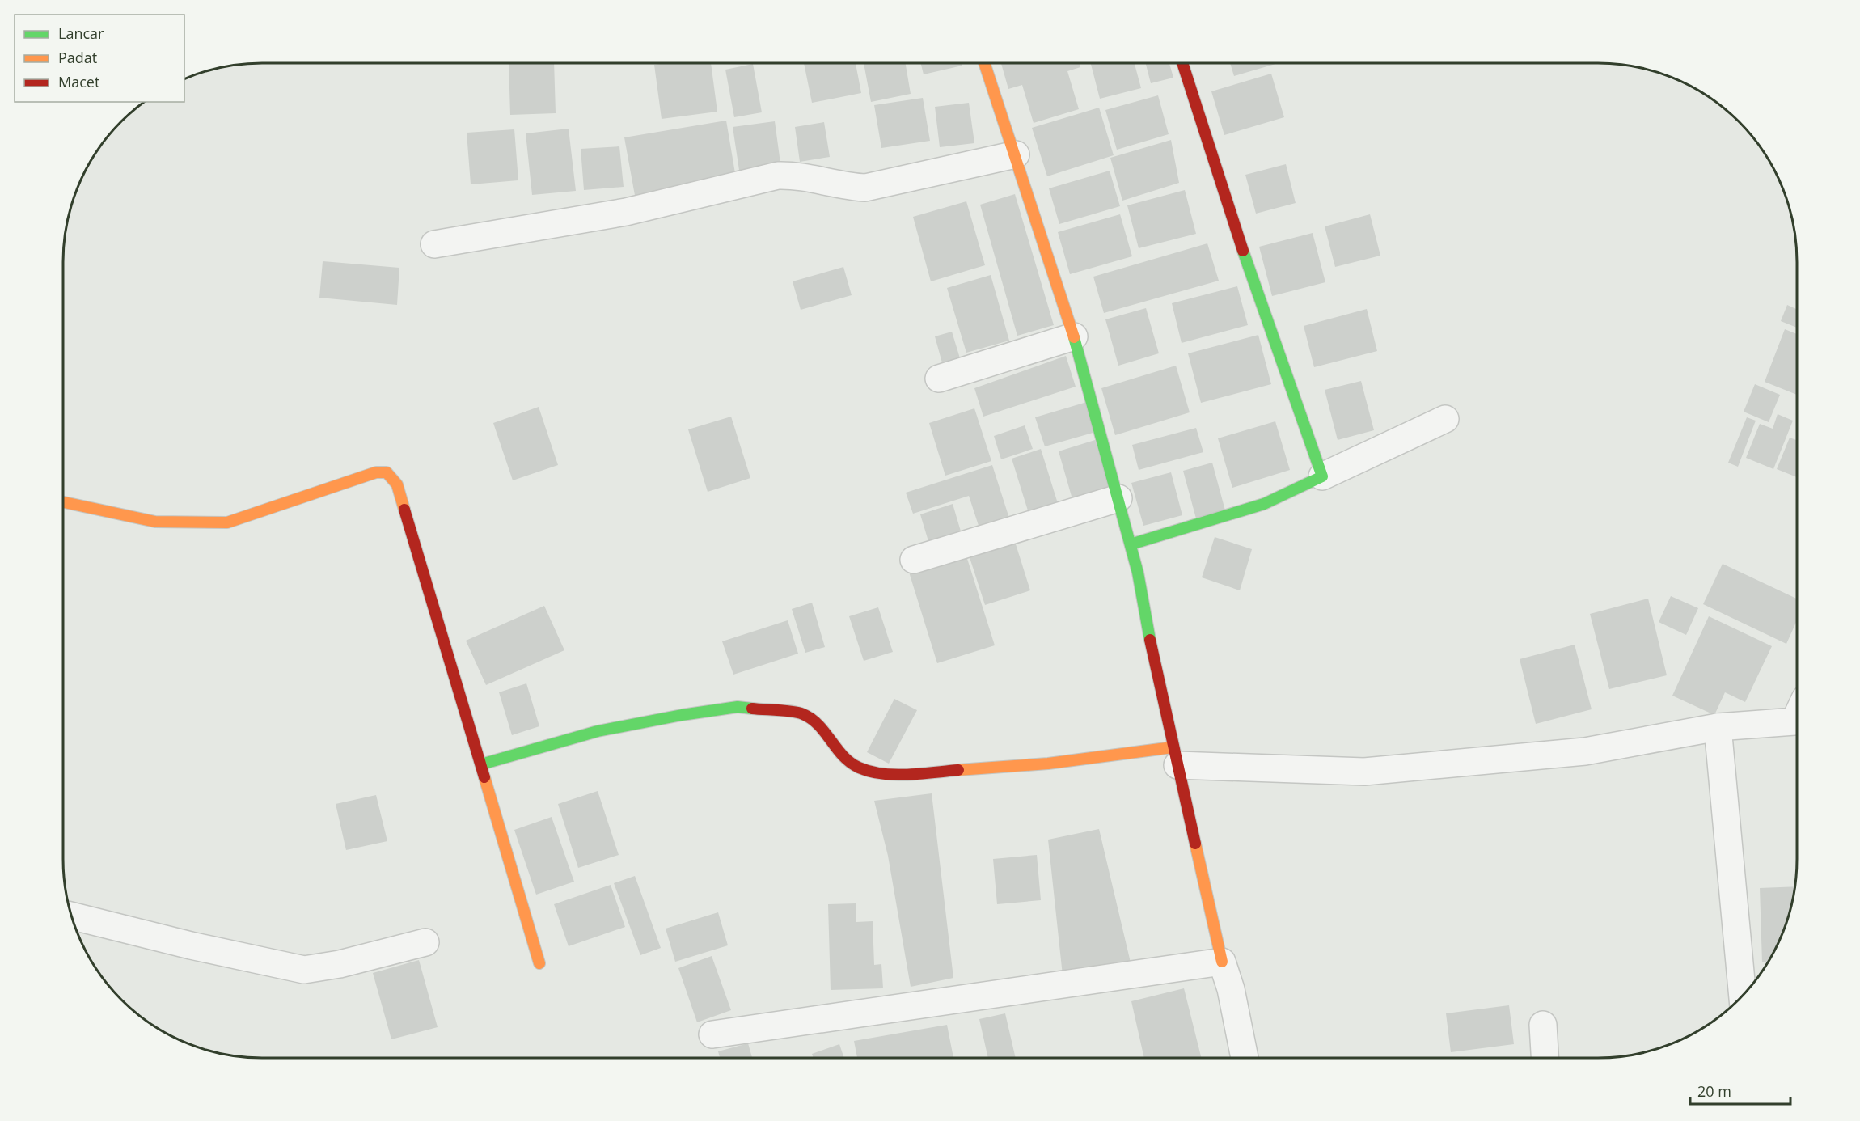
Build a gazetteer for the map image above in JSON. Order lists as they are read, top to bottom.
{
  "legend": ["Lancar", "Padat", "Macet"],
  "scale_bar": "20 m"
}
